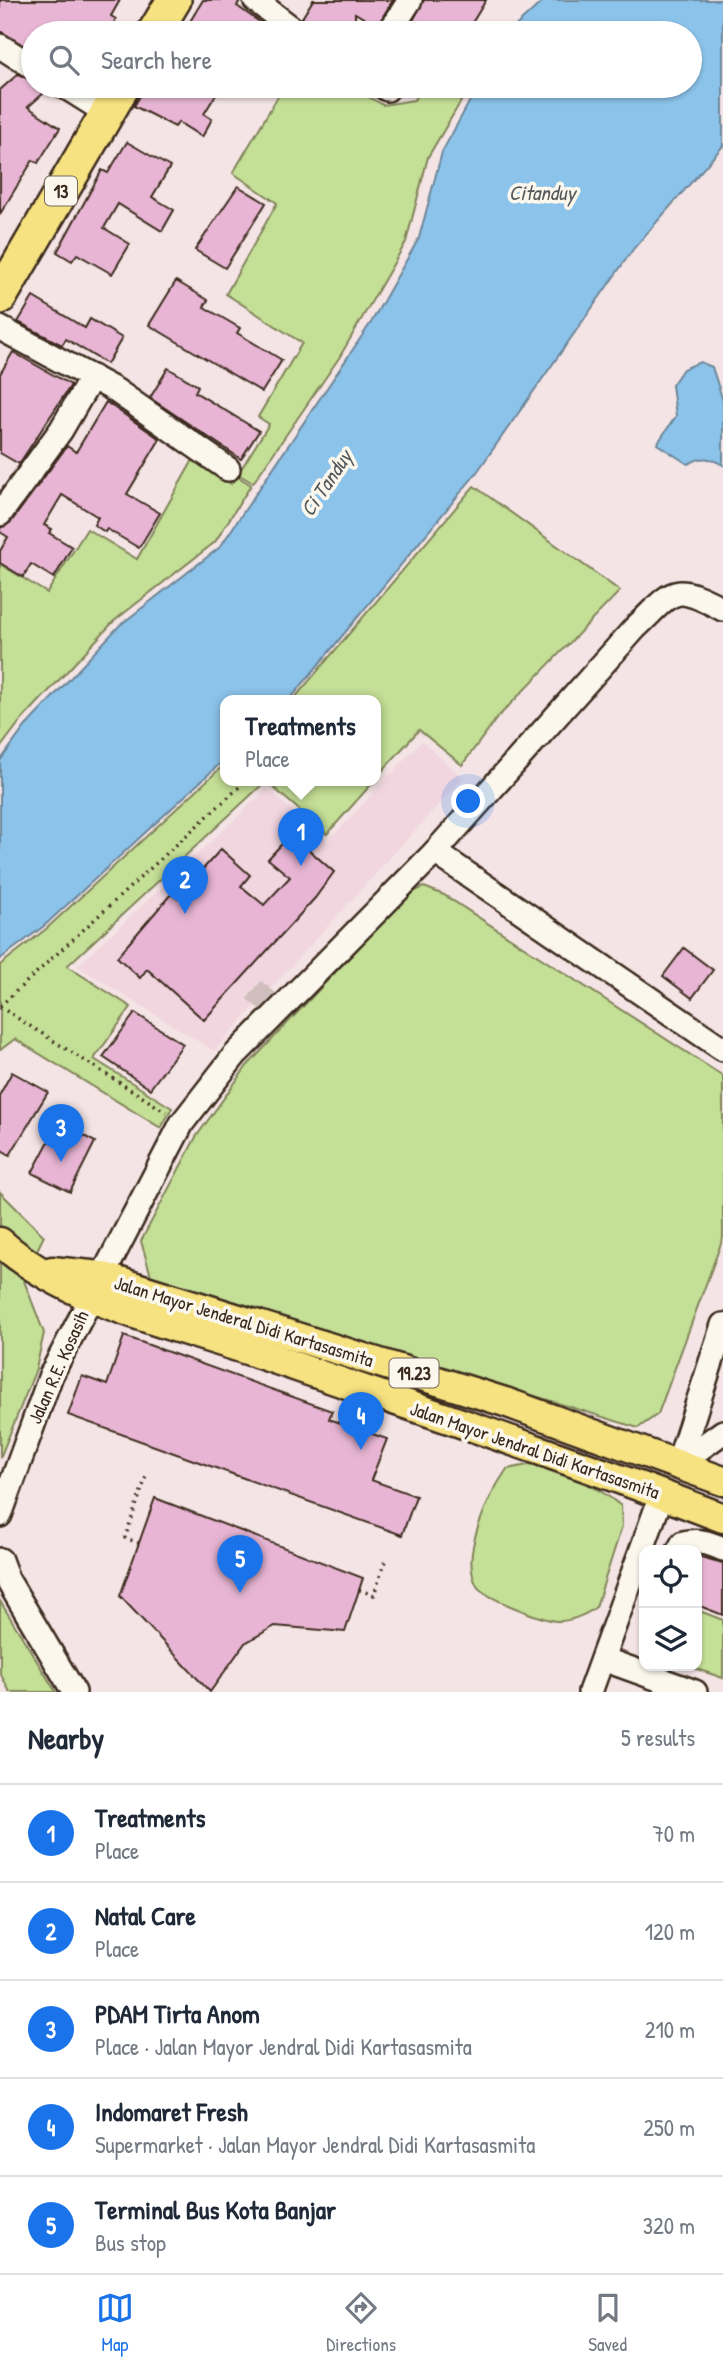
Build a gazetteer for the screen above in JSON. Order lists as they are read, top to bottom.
{
  "streets": {
    "highway": ["13"],
    "main road": ["Jalan Mayor Jenderal Didi Kartasasmita", "19.23", "Jalan Mayor Jendral Didi Kartasasmita"],
    "street": ["Jalan R.E. Kosasih"]
  },
  "crossings": [
    ["Jalan Mayor Jenderal Didi Kartasasmita", "Jalan R.E. Kosasih"],
    ["Jalan Mayor Jenderal Didi Kartasasmita", "Jalan Mayor Jendral Didi Kartasasmita"],
    ["Jalan R.E. Kosasih", "Jalan Mayor Jendral Didi Kartasasmita"]
  ],
  "water": ["Citanduy", "Ci Tanduy"],
  "page": {
    "search": "Search here",
    "popup": ["Treatments", "Place"],
    "pins": [
      "1",
      "2",
      "3",
      "4",
      "5"
    ],
    "heading": ["Nearby", "5 results"],
    "list": [
      {
        "mark": "1",
        "name": "Treatments",
        "note": "Place",
        "value": "70 m"
      },
      {
        "mark": "2",
        "name": "Natal Care",
        "note": "Place",
        "value": "120 m"
      },
      {
        "mark": "3",
        "name": "PDAM Tirta Anom",
        "note": "Place · Jalan Mayor Jendral Didi Kartasasmita",
        "value": "210 m"
      },
      {
        "mark": "4",
        "name": "Indomaret Fresh",
        "note": "Supermarket · Jalan Mayor Jendral Didi Kartasasmita",
        "value": "250 m"
      },
      {
        "mark": "5",
        "name": "Terminal Bus Kota Banjar",
        "note": "Bus stop",
        "value": "320 m"
      }
    ],
    "nav": ["Map", "Directions", "Saved"]
  }
}
